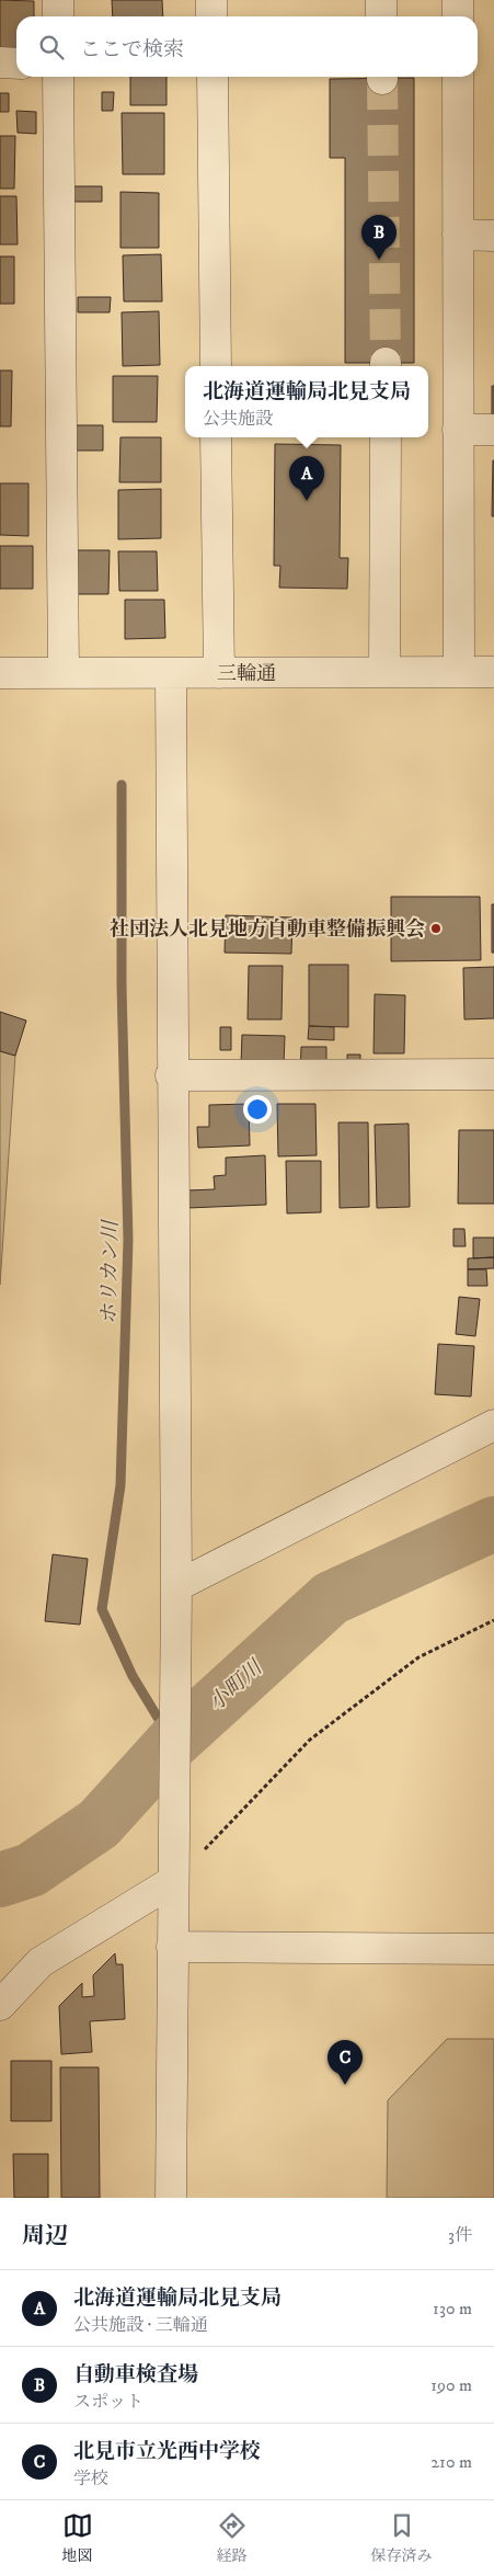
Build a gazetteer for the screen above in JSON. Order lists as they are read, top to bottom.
{
  "streets": {
    "street": ["三輪通"]
  },
  "water": ["ホリカン川", "小町川"],
  "places": ["社団法人北見地方自動車整備振興会"],
  "page": {
    "search": "ここで検索",
    "pins": ["B", "A", "C"],
    "popup": ["北海道運輸局北見支局", "公共施設"],
    "heading": ["周辺", "3件"],
    "list": [
      {
        "mark": "A",
        "name": "北海道運輸局北見支局",
        "note": "公共施設 · 三輪通",
        "value": "130 m"
      },
      {
        "mark": "B",
        "name": "自動車検査場",
        "note": "スポット",
        "value": "190 m"
      },
      {
        "mark": "C",
        "name": "北見市立光西中学校",
        "note": "学校",
        "value": "210 m"
      }
    ],
    "nav": ["地図", "経路", "保存済み"]
  }
}
